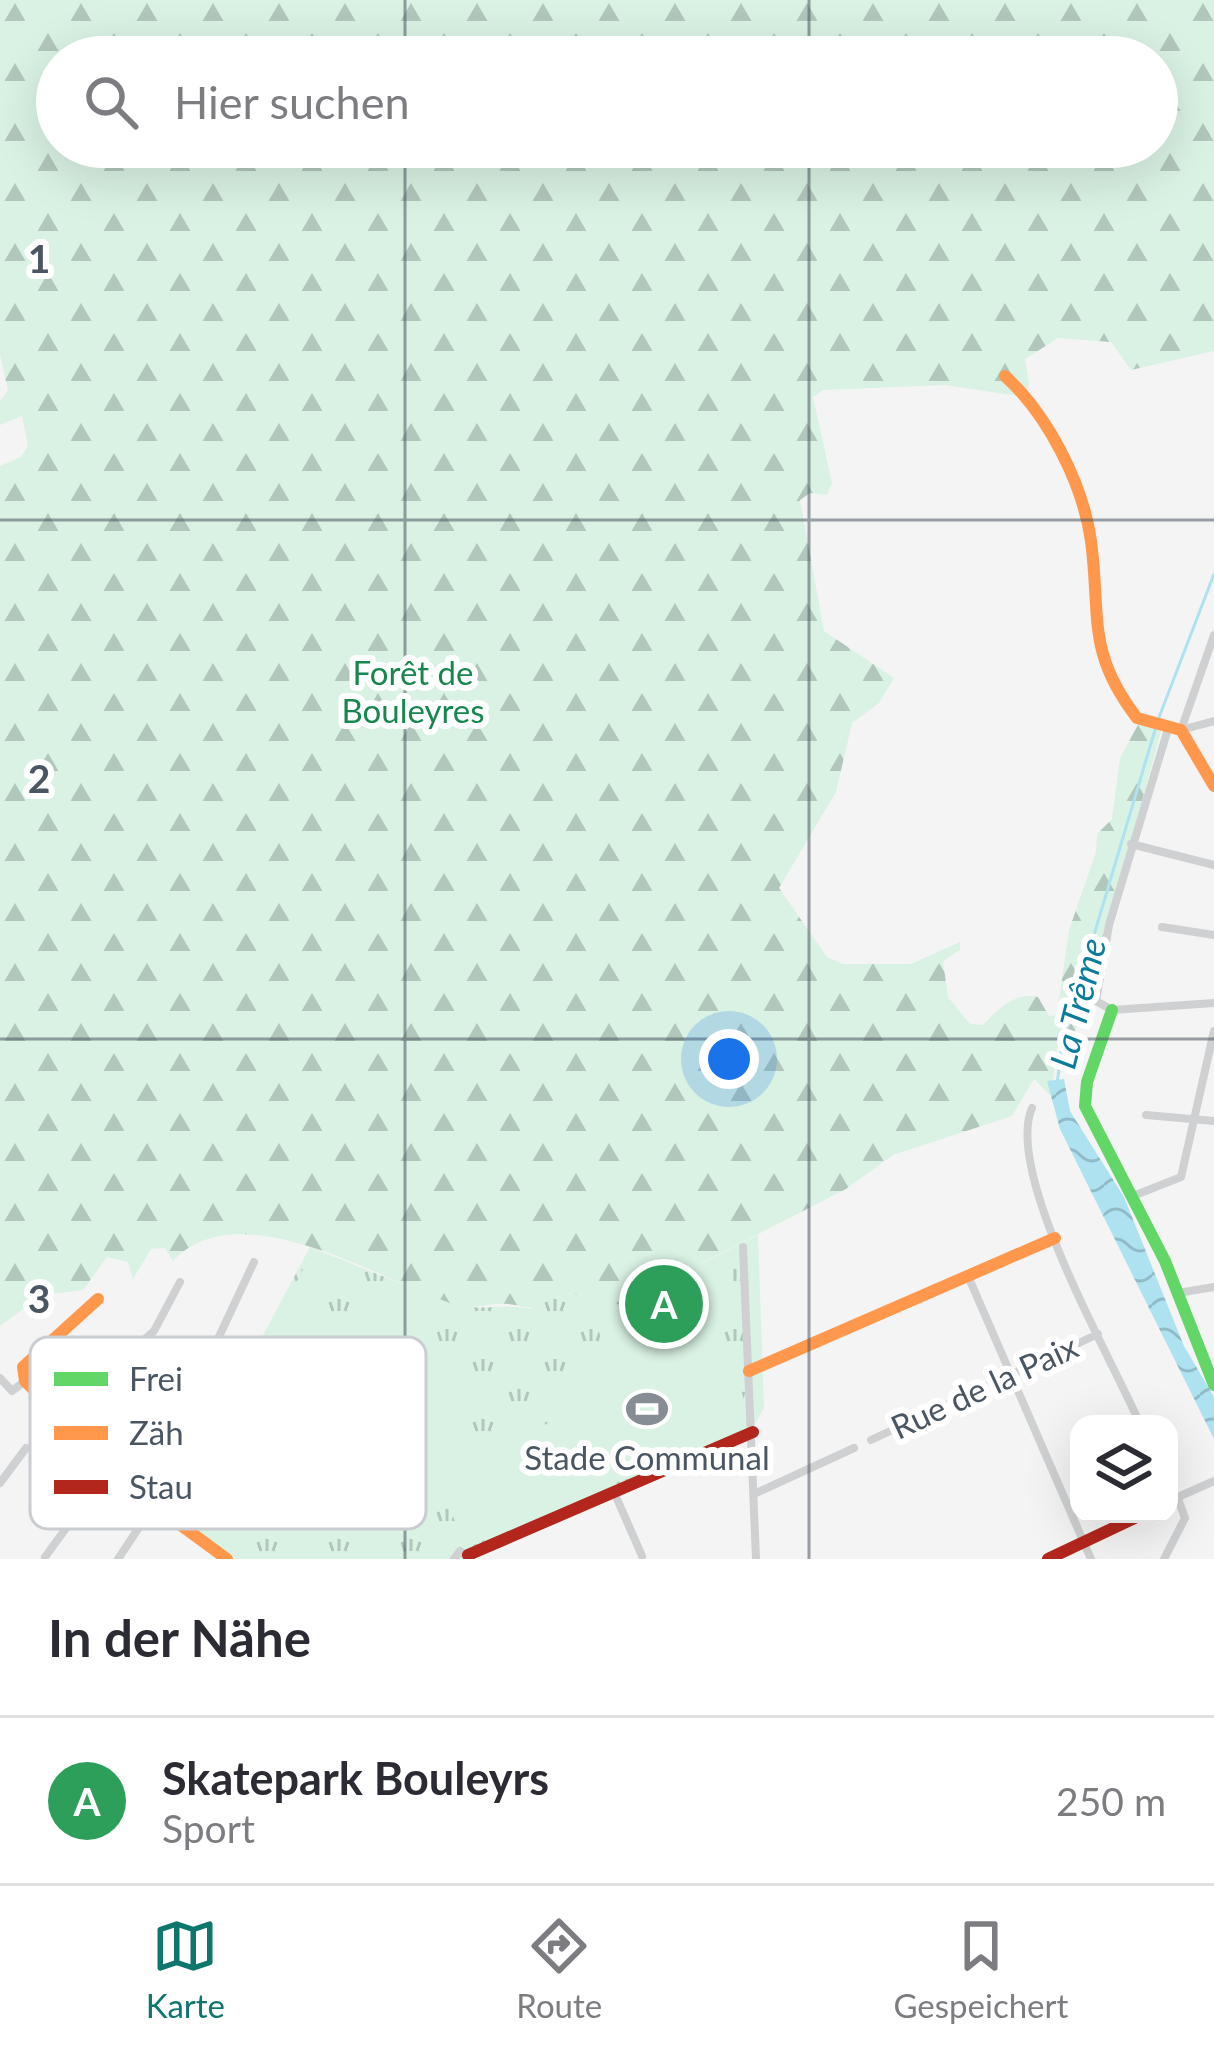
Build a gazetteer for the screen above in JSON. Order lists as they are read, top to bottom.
{
  "streets": {
    "street": ["Rue de la Paix"]
  },
  "water": ["La Trême"],
  "parks": ["Forêt de Bouleyres"],
  "places": {
    "sports": ["Stade Communal"]
  },
  "legend": ["Frei", "Zäh", "Stau"],
  "page": {
    "search": "Hier suchen",
    "pins": "A",
    "heading": "In der Nähe",
    "list": [
      {
        "mark": "A",
        "name": "Skatepark Bouleyrs",
        "note": "Sport",
        "value": "250 m"
      }
    ],
    "nav": ["Karte", "Route", "Gespeichert"]
  },
  "grid": {
    "rows": ["1", "2", "3"]
  }
}
